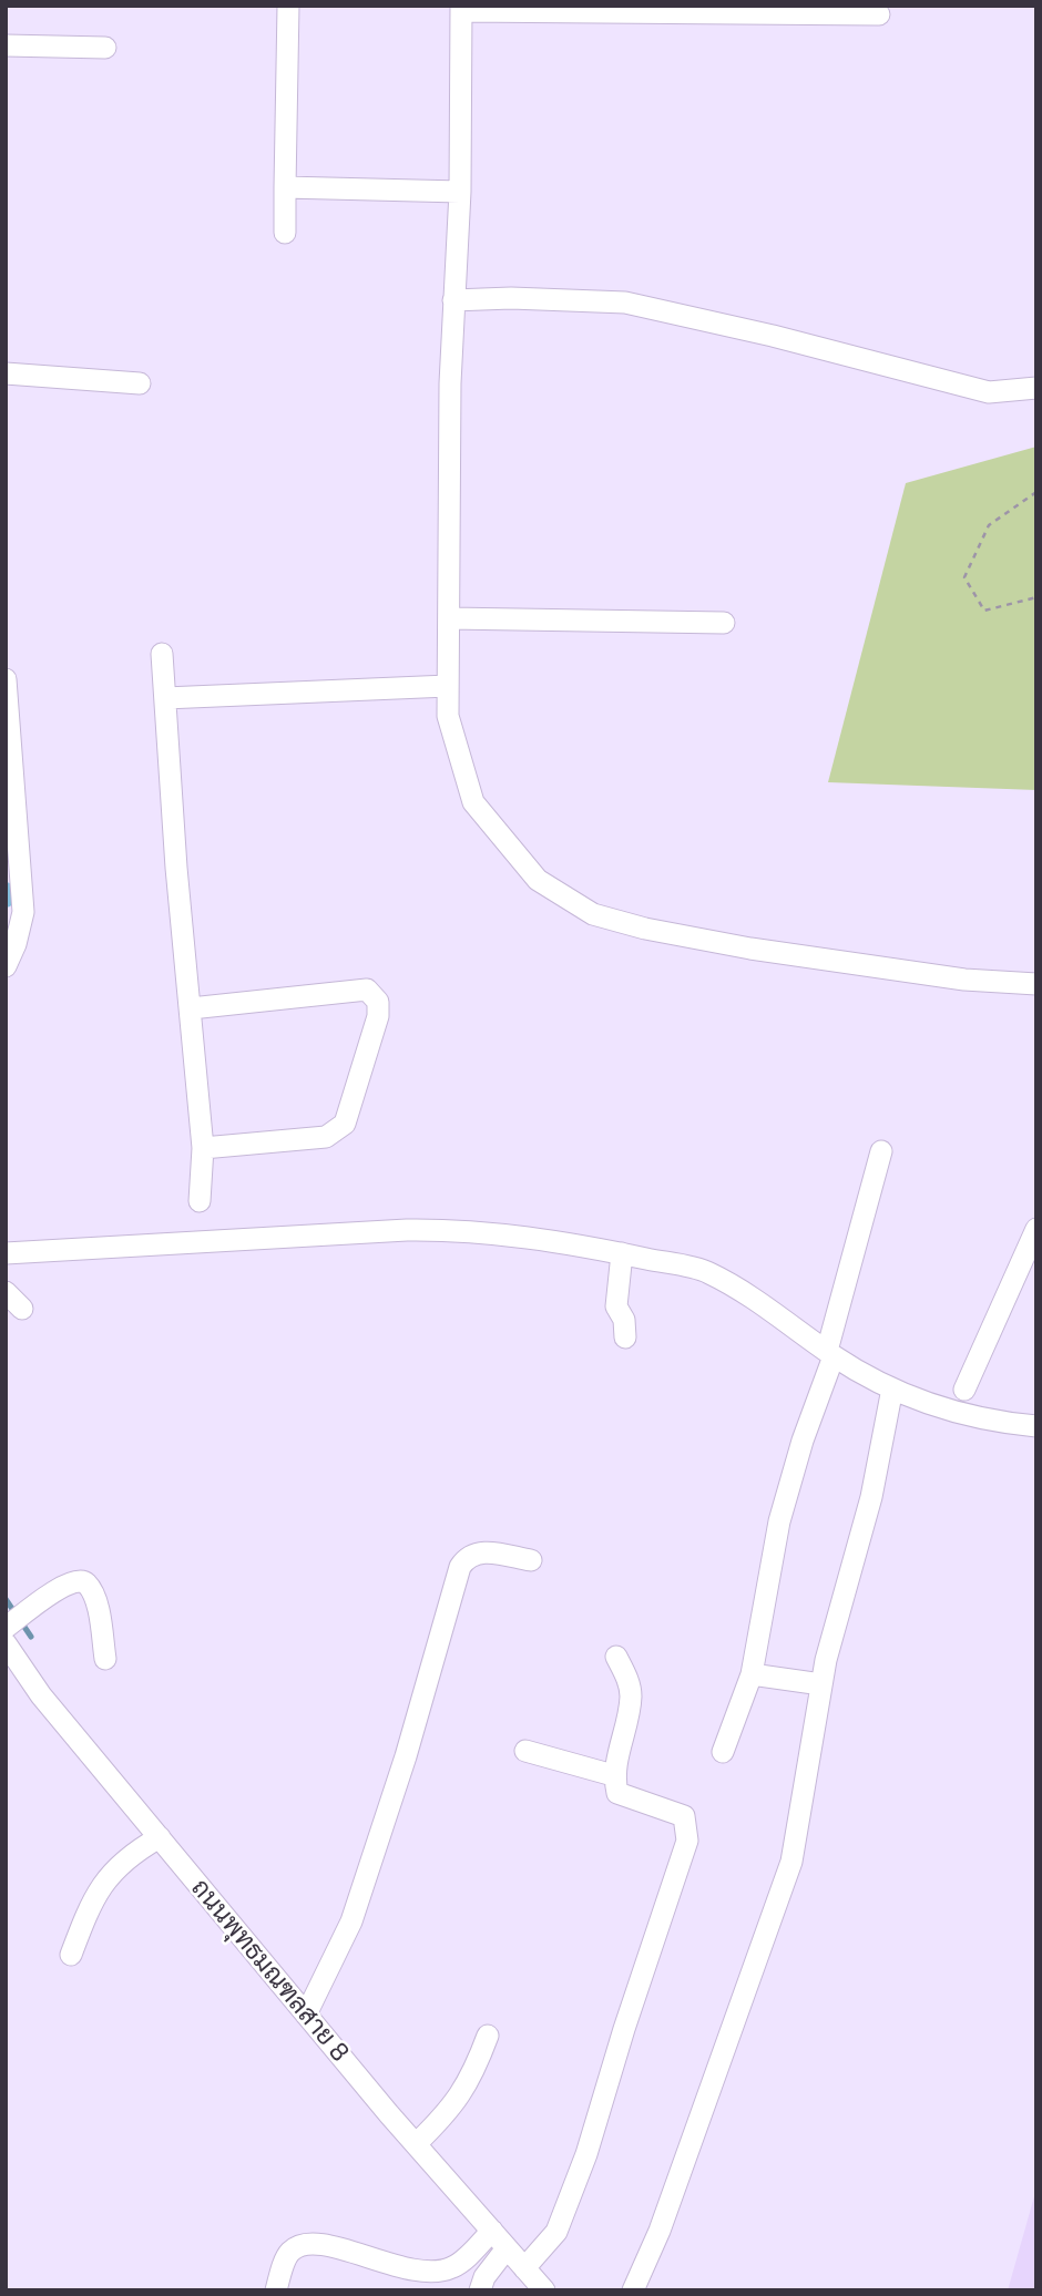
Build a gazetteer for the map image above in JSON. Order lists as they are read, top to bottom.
{
  "streets": {
    "street": ["ถนนพุทธมณฑลสาย 8"]
  }
}
